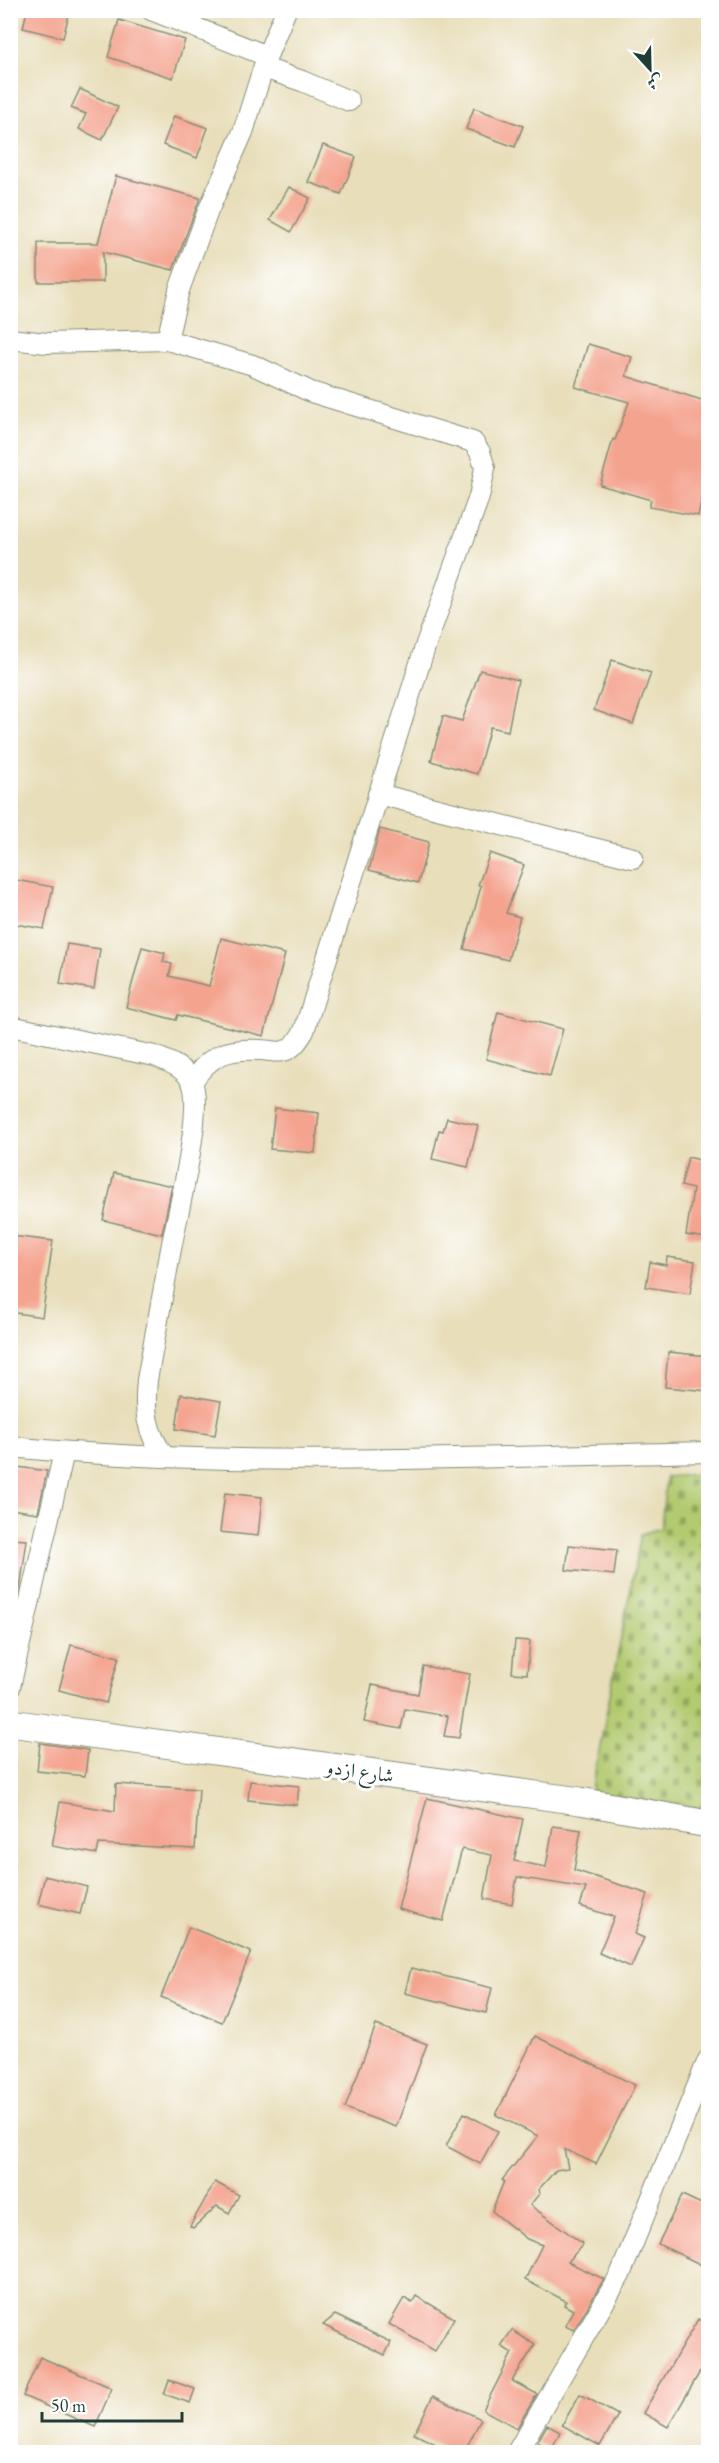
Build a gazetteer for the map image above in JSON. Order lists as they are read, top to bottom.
{
  "streets": {
    "street": ["شارع ازدو"]
  },
  "scale_bar": "50 m",
  "north": "bottom"
}
